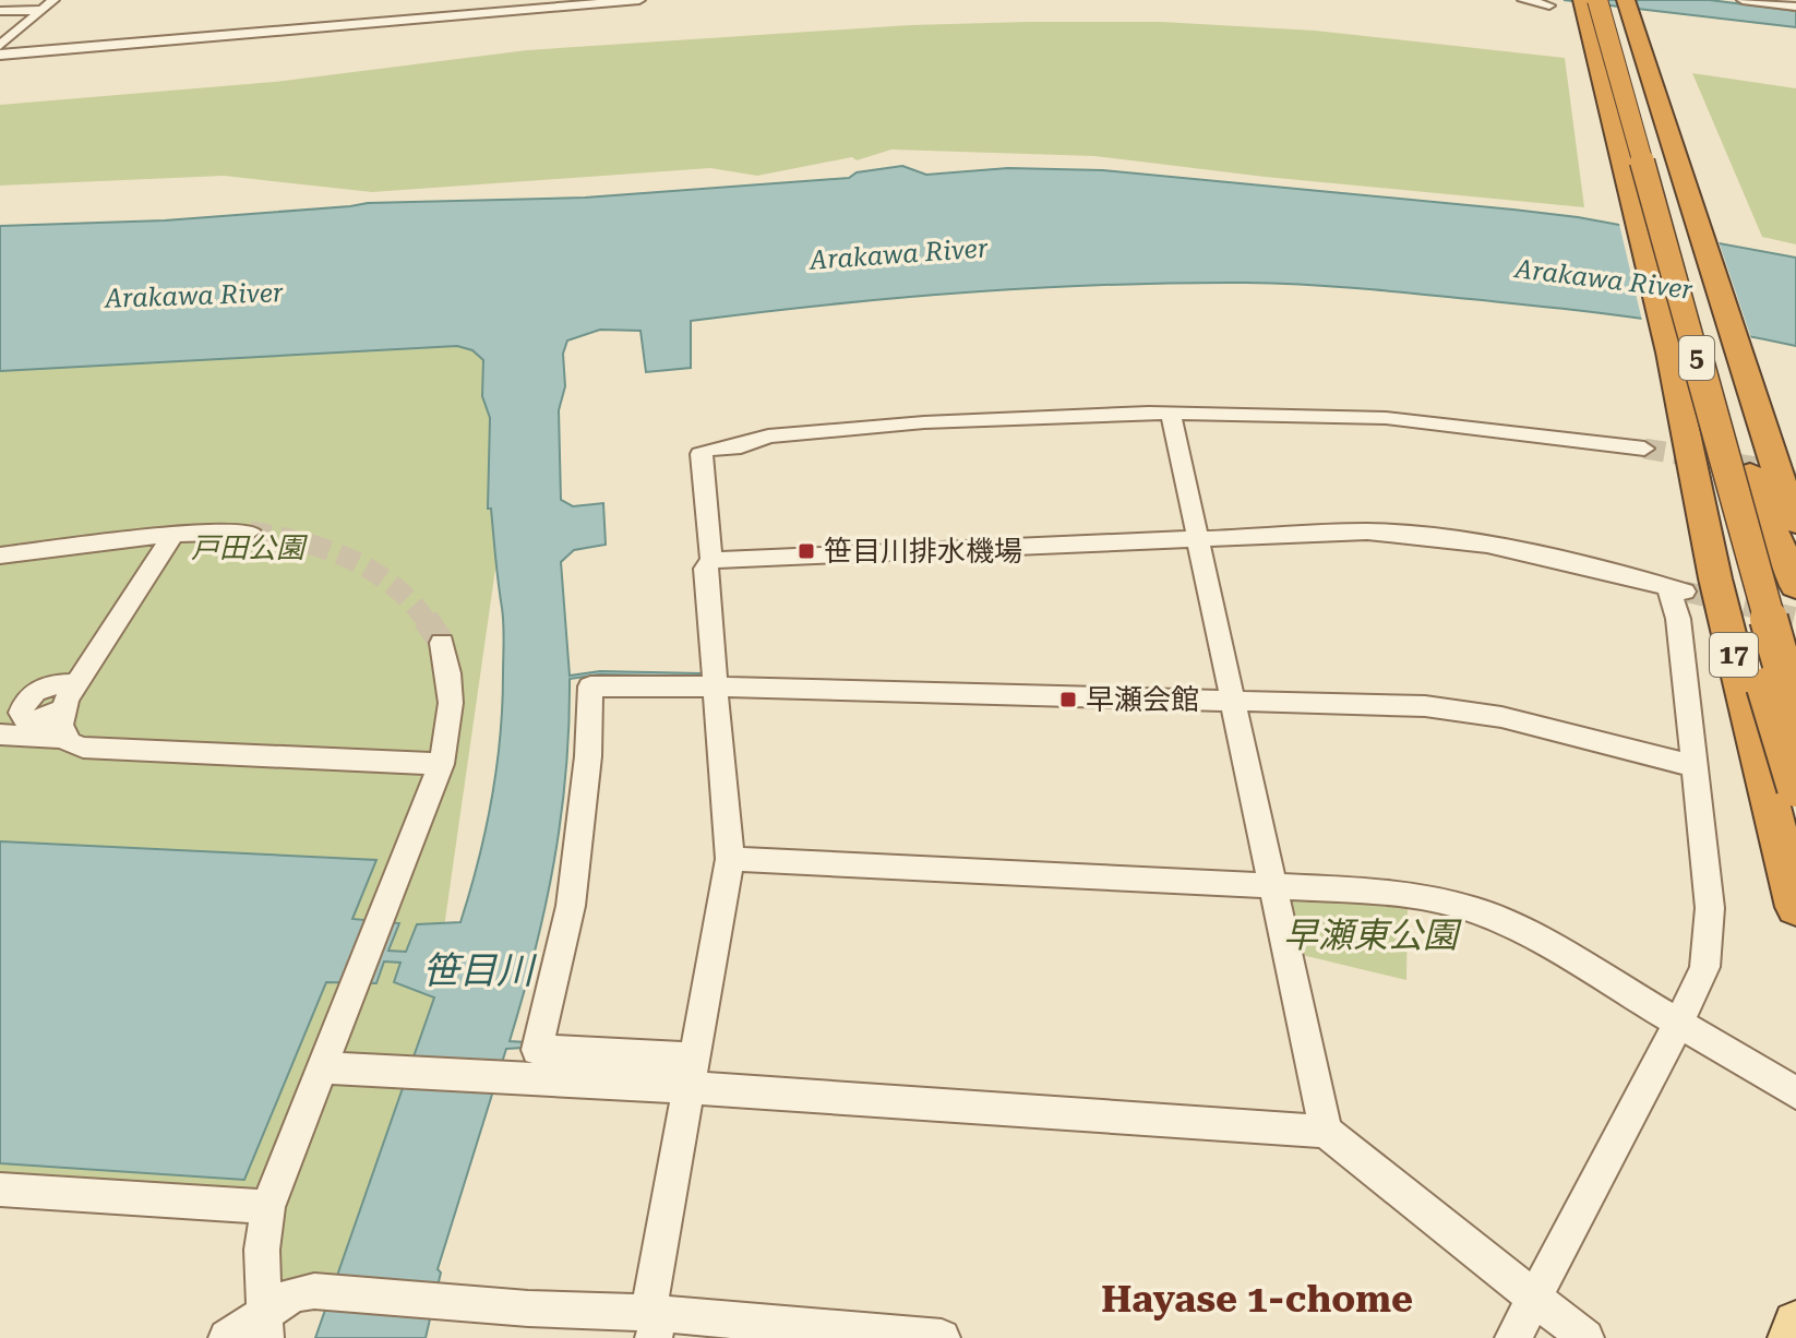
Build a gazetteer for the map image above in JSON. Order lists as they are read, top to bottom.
{
  "streets": {
    "highway": ["5", "17"]
  },
  "districts": ["Hayase 1-chome"],
  "water": ["Arakawa River", "笹目川"],
  "parks": ["戸田公園", "早瀬東公園"],
  "places": {
    "transit": ["笹目川排水機場", "早瀬会館"]
  }
}
